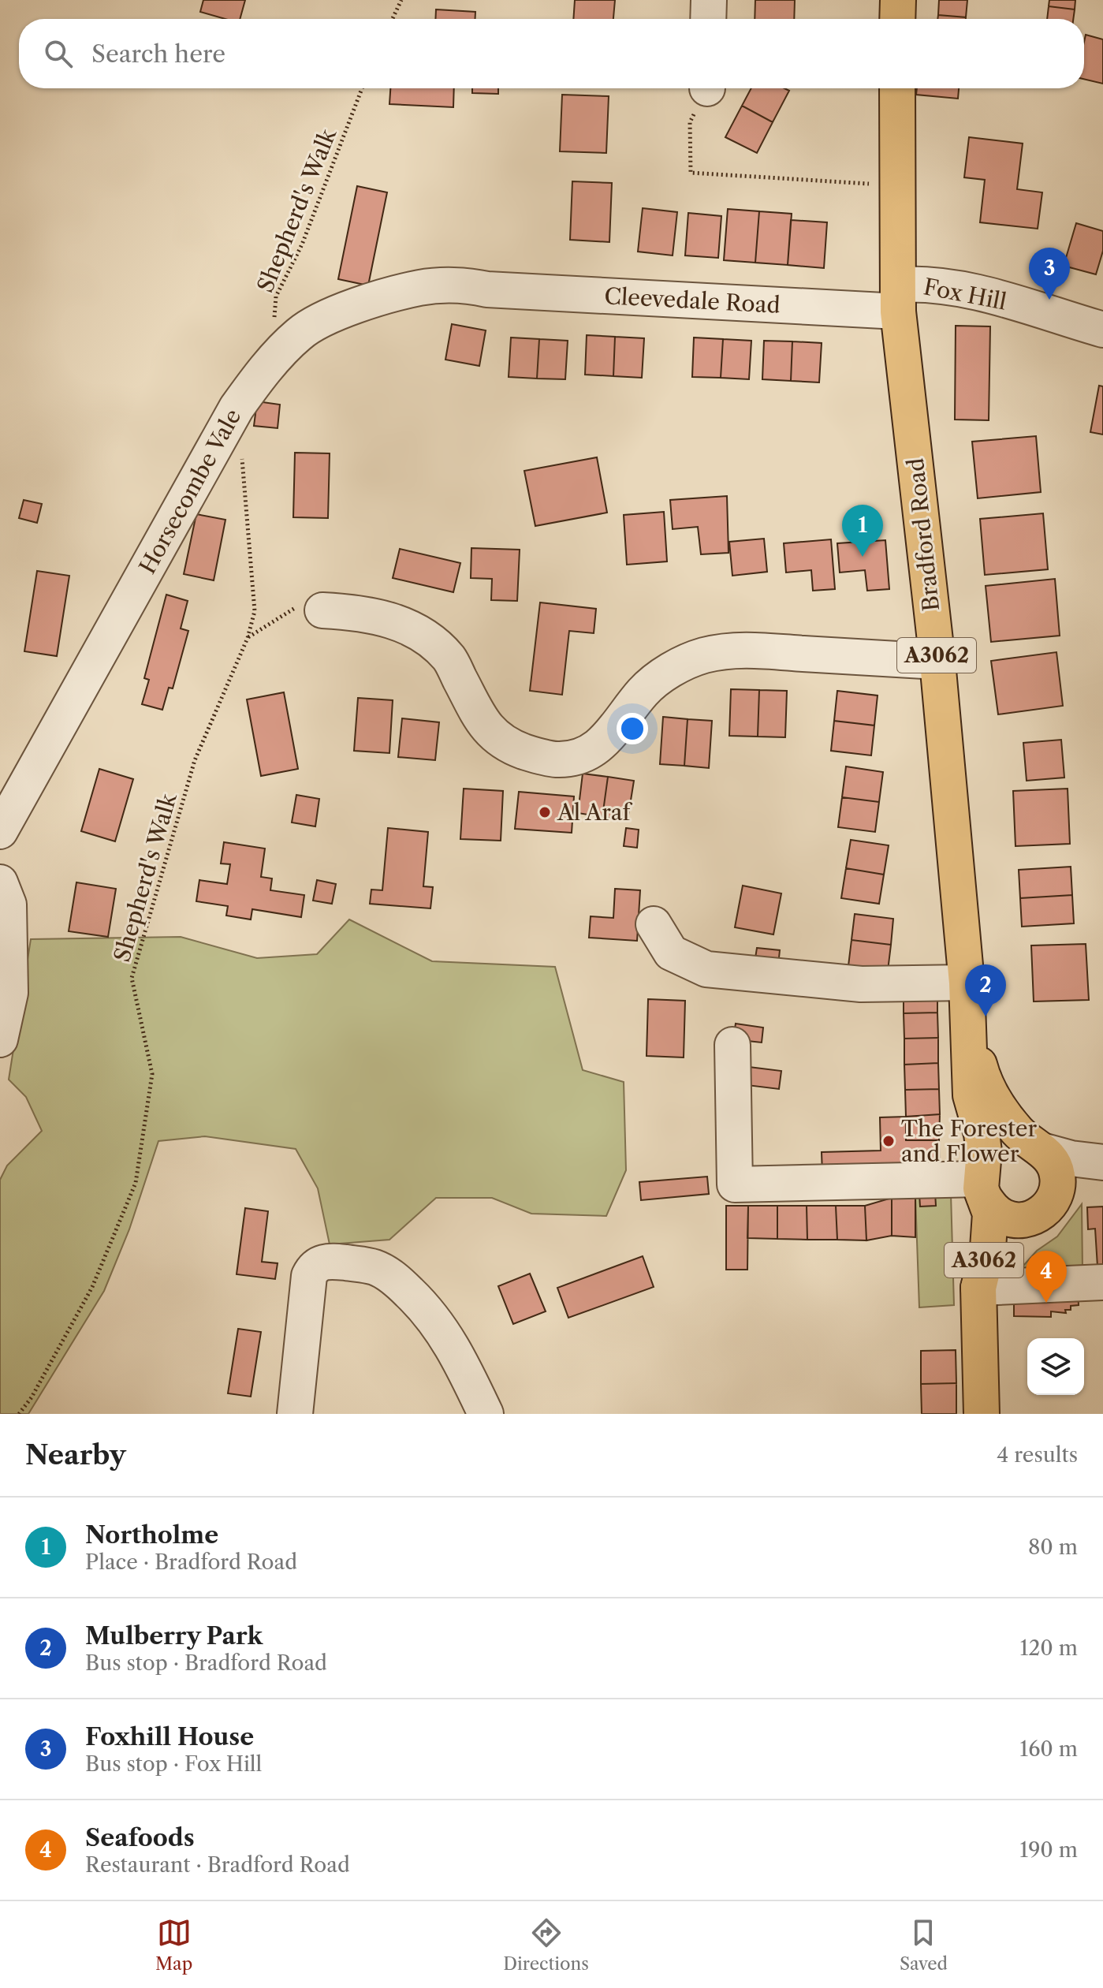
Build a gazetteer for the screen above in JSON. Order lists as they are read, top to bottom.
{
  "streets": {
    "main road": ["Bradford Road", "A3062"],
    "street": ["Fox Hill", "Cleevedale Road", "Horsecombe Vale"],
    "path": ["Shepherd's Walk"]
  },
  "crossings": [
    ["Shepherd's Walk", "Horsecombe Vale"],
    ["Fox Hill", "Cleevedale Road"],
    ["Fox Hill", "Bradford Road"],
    ["Cleevedale Road", "Horsecombe Vale"],
    ["Cleevedale Road", "Bradford Road"],
    ["Bradford Road", "A3062"]
  ],
  "places": ["Al Araf", "The Forester and Flower"],
  "page": {
    "search": "Search here",
    "pins": [
      "3",
      "1",
      "2",
      "4"
    ],
    "heading": ["Nearby", "4 results"],
    "list": [
      {
        "mark": "1",
        "name": "Northolme",
        "note": "Place · Bradford Road",
        "value": "80 m"
      },
      {
        "mark": "2",
        "name": "Mulberry Park",
        "note": "Bus stop · Bradford Road",
        "value": "120 m"
      },
      {
        "mark": "3",
        "name": "Foxhill House",
        "note": "Bus stop · Fox Hill",
        "value": "160 m"
      },
      {
        "mark": "4",
        "name": "Seafoods",
        "note": "Restaurant · Bradford Road",
        "value": "190 m"
      }
    ],
    "nav": ["Map", "Directions", "Saved"]
  }
}
